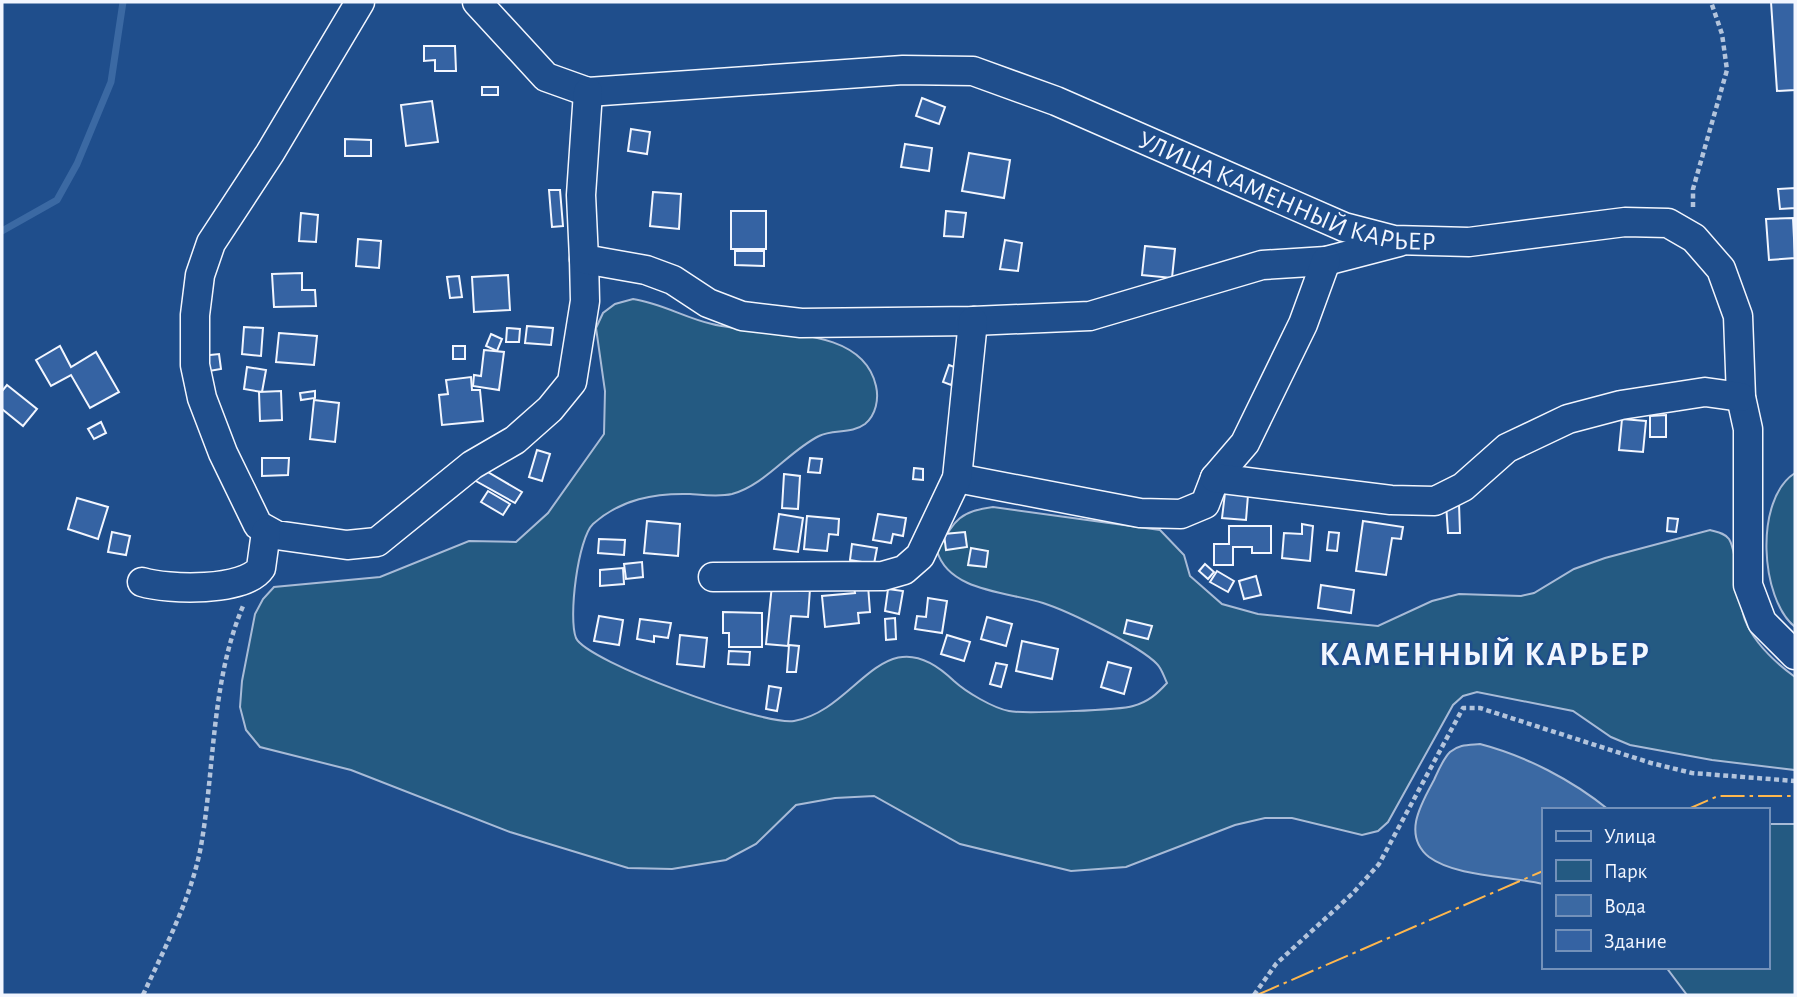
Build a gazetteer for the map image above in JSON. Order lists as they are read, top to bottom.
{
  "streets": {
    "street": ["УЛИЦА КАМЕННЫЙ КАРЬЕР"]
  },
  "districts": ["КАМЕННЫЙ КАРЬЕР"],
  "legend": [
    "Улица",
    "Парк",
    "Вода",
    "Здание"
  ]
}
